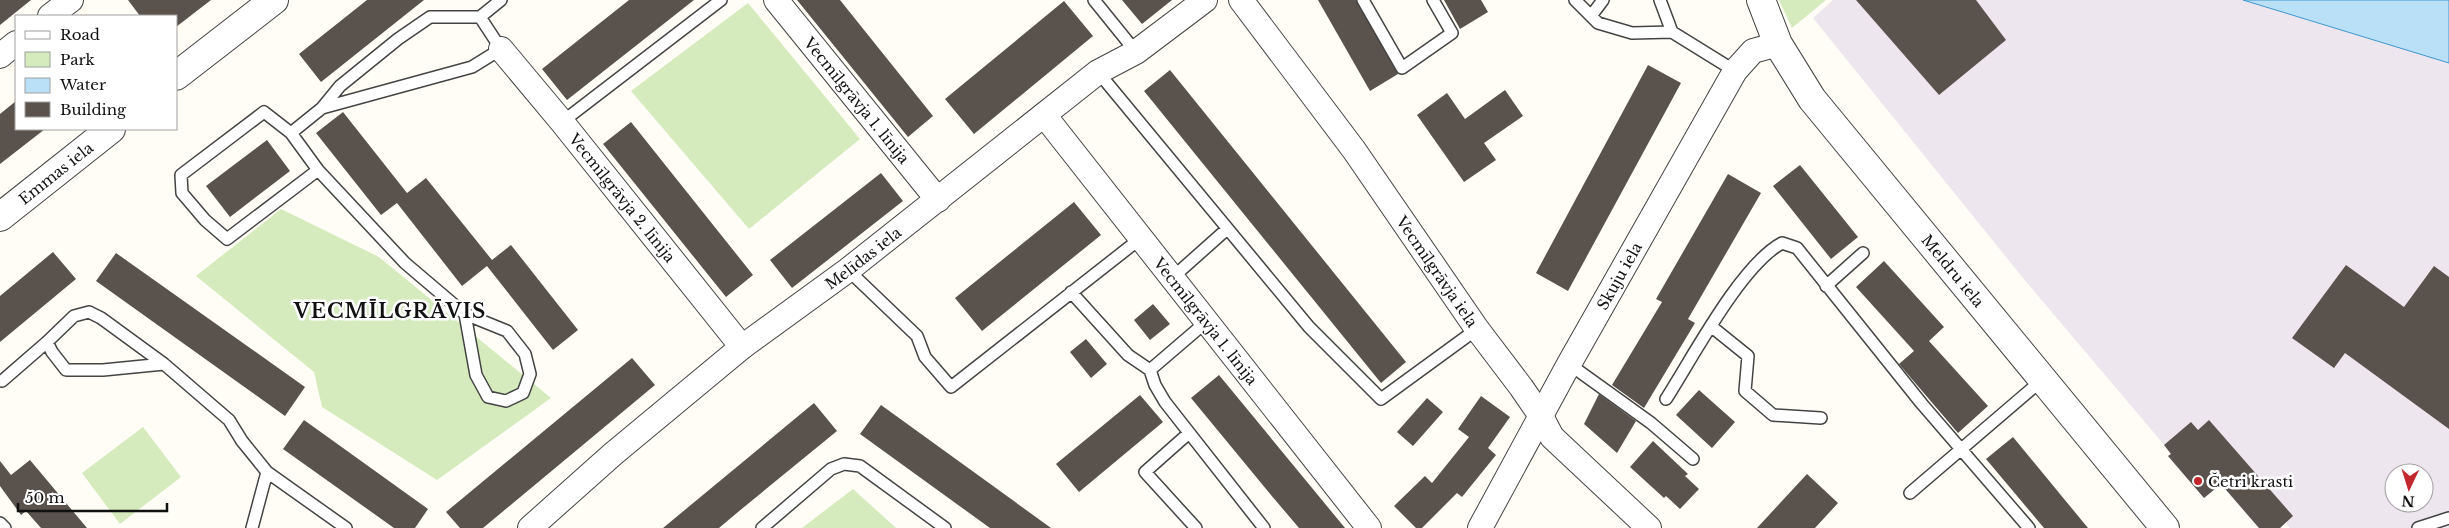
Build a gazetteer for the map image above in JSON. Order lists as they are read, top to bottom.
{
  "streets": {
    "street": [
      "Vecmīlgrāvja 1. līnija",
      "Emmas iela",
      "Vecmīlgrāvja 2. līnija",
      "Melīdas iela",
      "Vecmīlgrāvja iela",
      "Meldru iela",
      "Skuju iela"
    ]
  },
  "crossings": [
    ["Vecmīlgrāvja 1. līnija", "Melīdas iela"],
    ["Vecmīlgrāvja 2. līnija", "Melīdas iela"],
    ["Vecmīlgrāvja iela", "Skuju iela"],
    ["Meldru iela", "Skuju iela"]
  ],
  "districts": ["VECMĪLGRĀVIS"],
  "places": ["Četri krasti"],
  "legend": [
    "Road",
    "Park",
    "Water",
    "Building"
  ],
  "scale_bar": "50 m",
  "north": "bottom"
}
